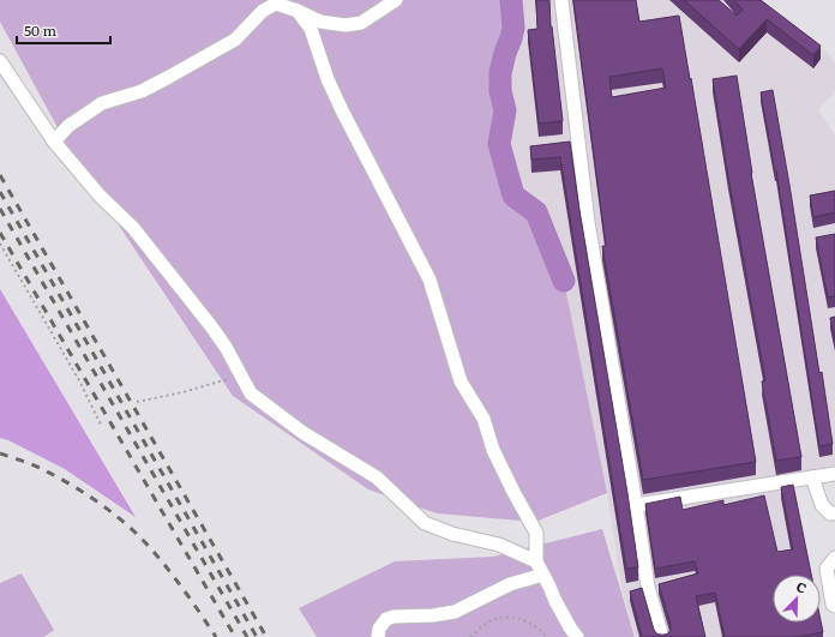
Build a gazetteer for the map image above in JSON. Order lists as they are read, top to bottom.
{
  "scale_bar": "50 m",
  "north": "top right"
}
